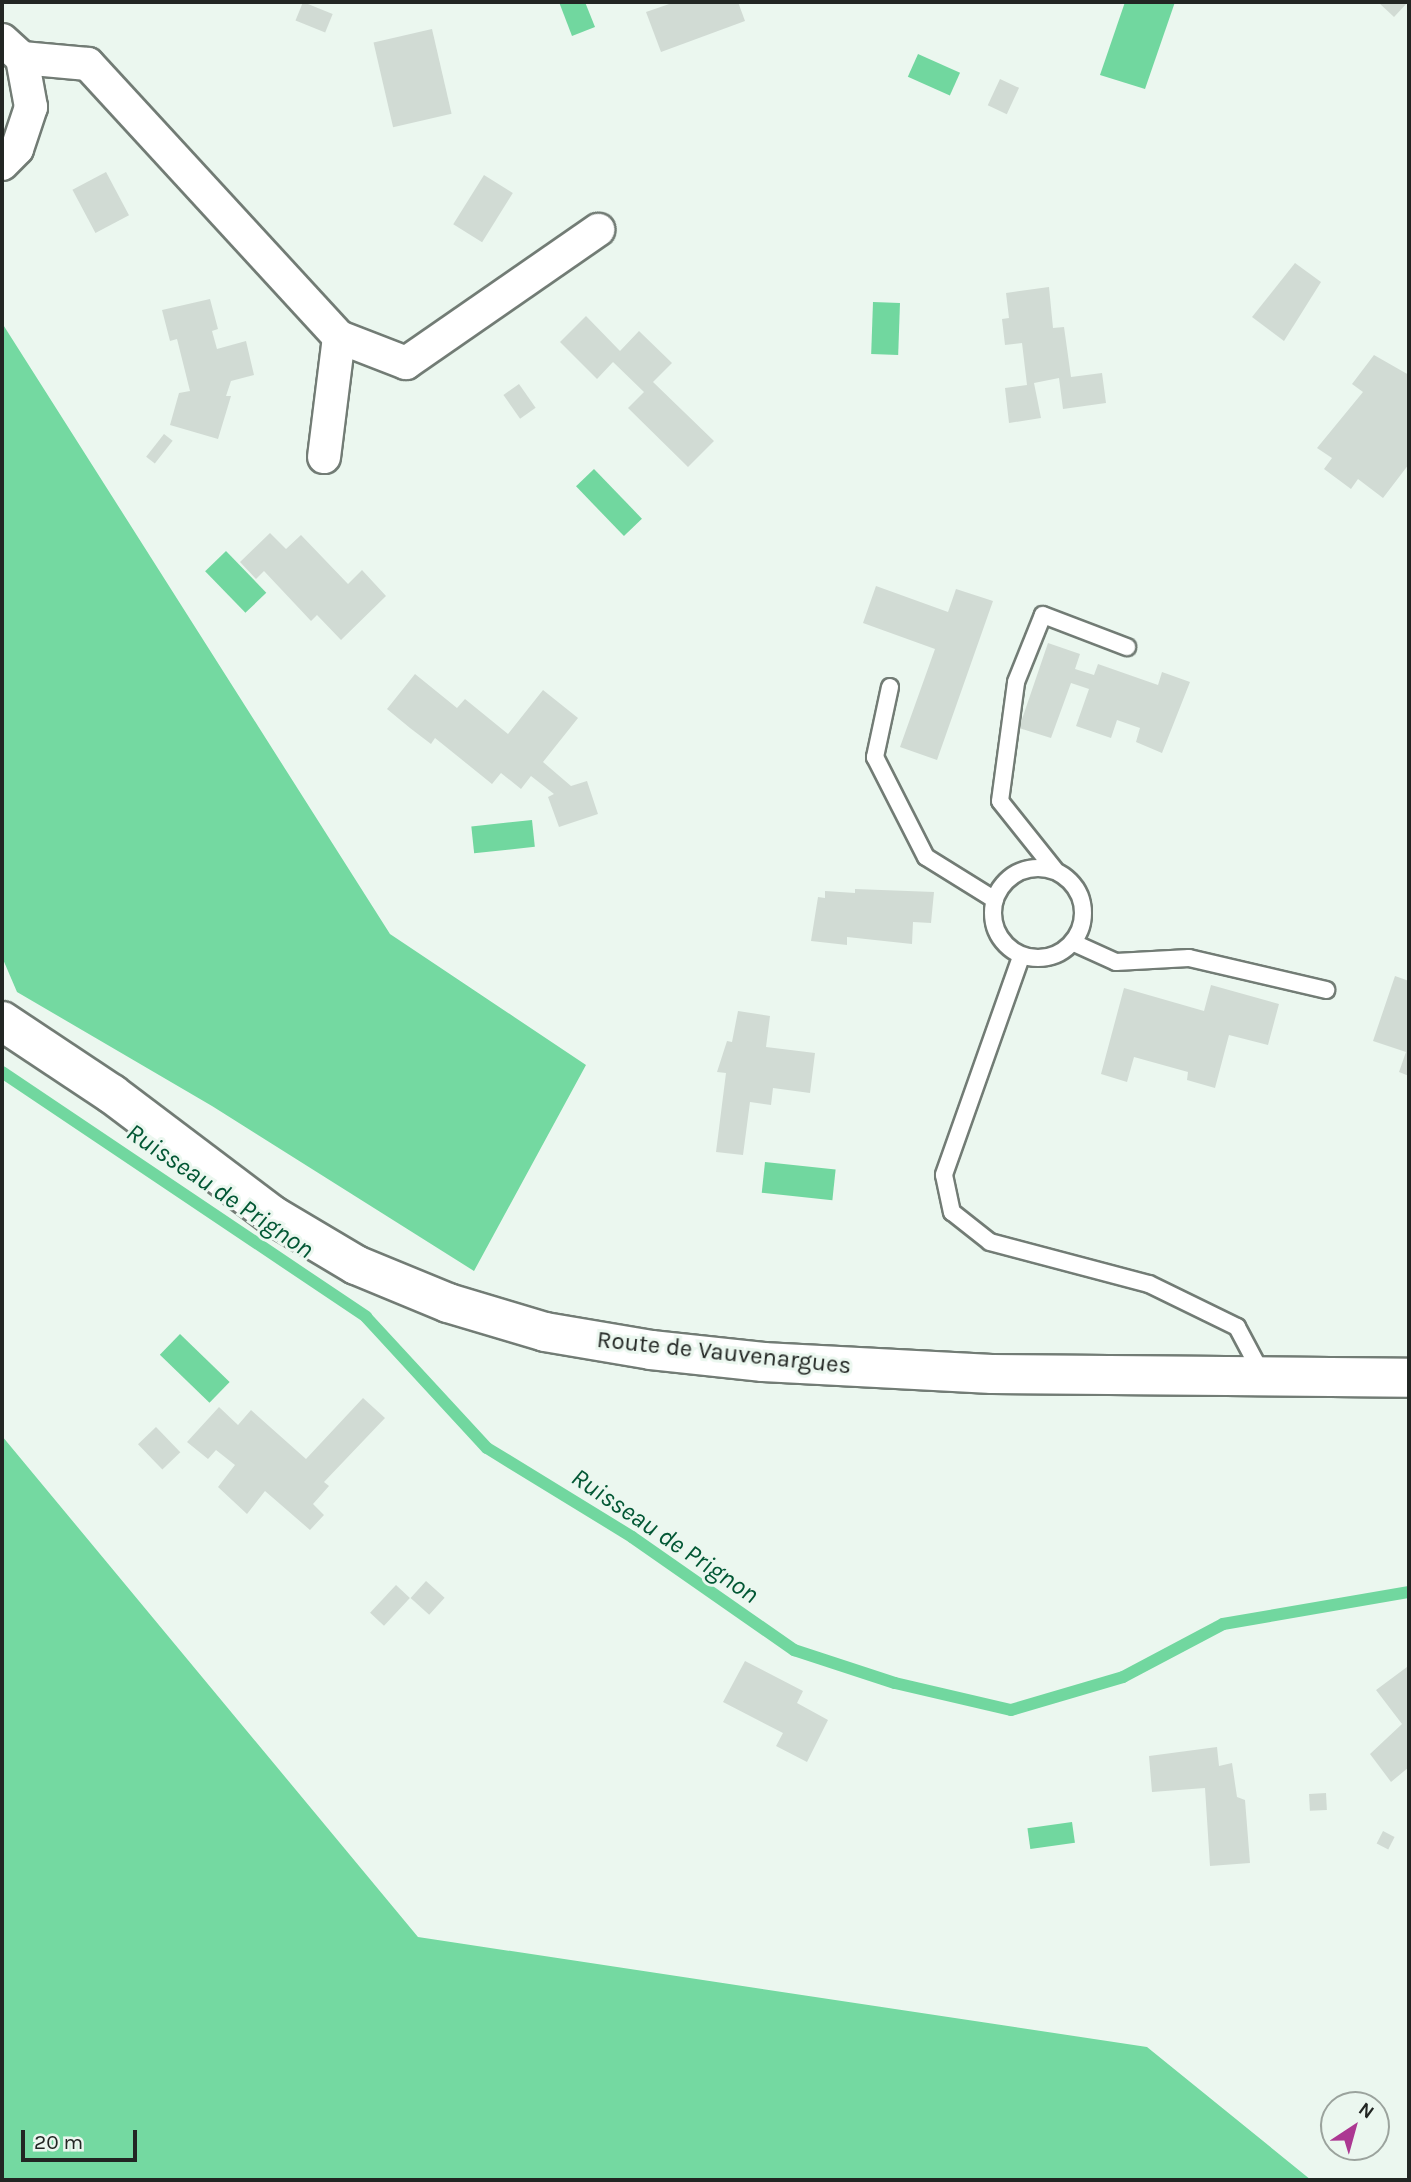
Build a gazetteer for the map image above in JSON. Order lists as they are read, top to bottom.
{
  "streets": {
    "main road": ["Route de Vauvenargues"]
  },
  "water": ["Ruisseau de Prignon"],
  "scale_bar": "20 m",
  "north": "top right"
}
